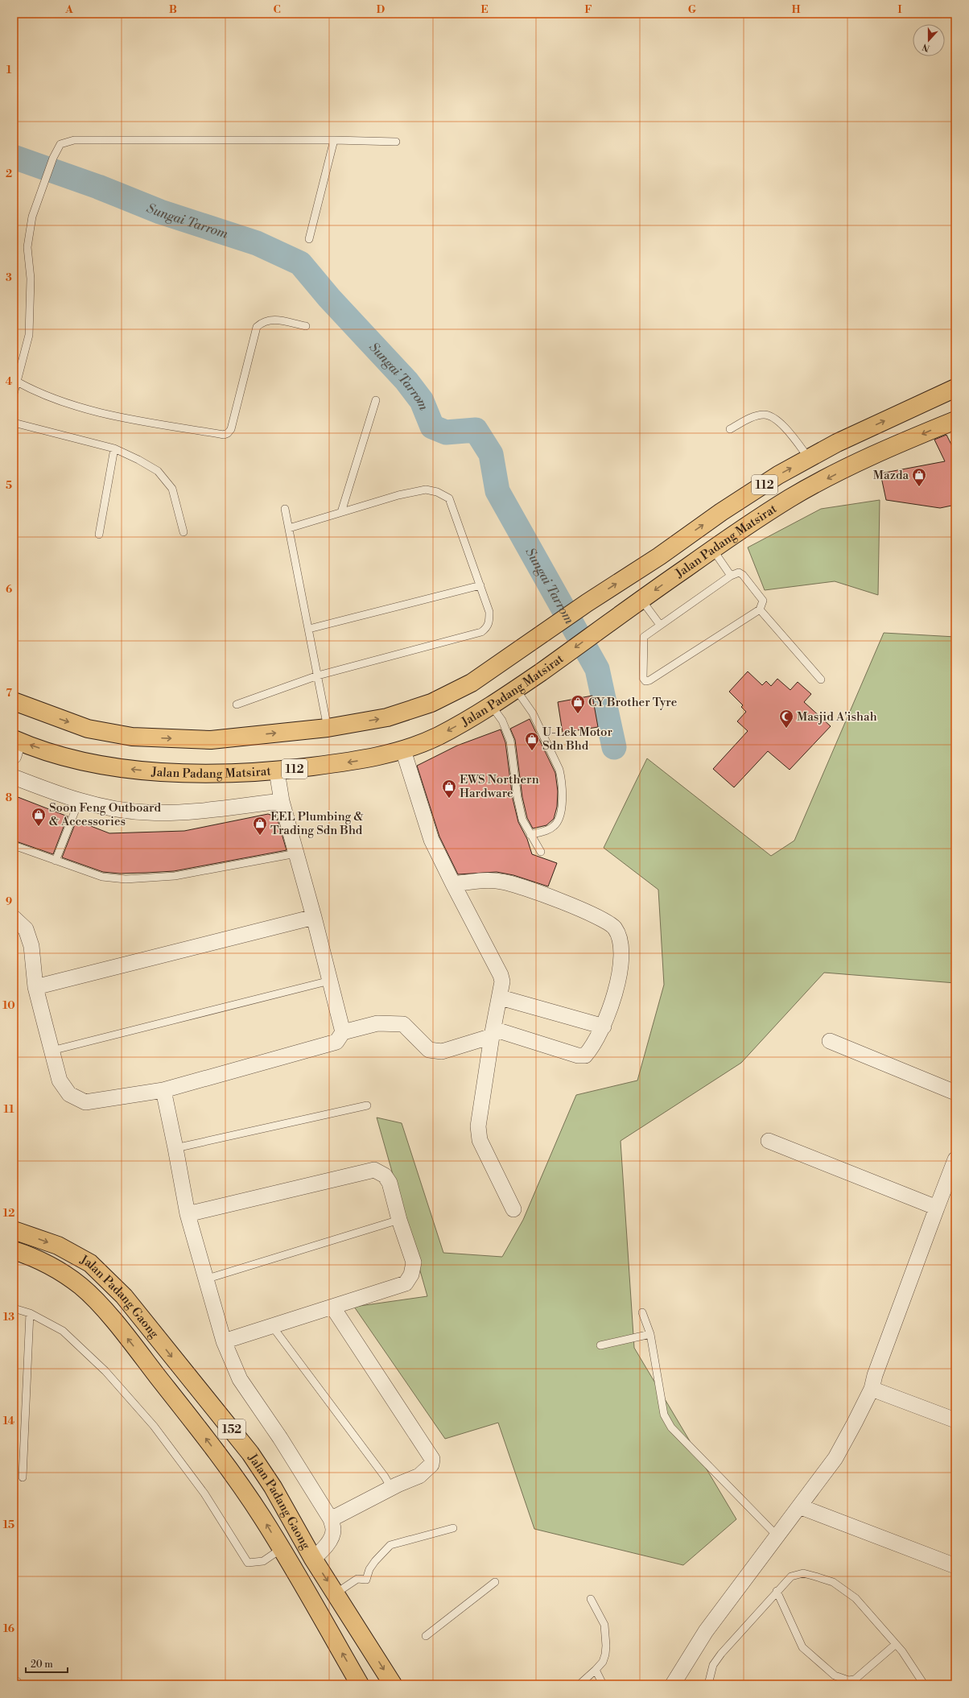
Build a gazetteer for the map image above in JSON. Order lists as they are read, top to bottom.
{
  "streets": {
    "main road": [
      "112",
      "Jalan Padang Matsirat",
      "Jalan Padang Gaong",
      "152"
    ]
  },
  "water": ["Sungai Tarrom"],
  "places": {
    "shop": [
      "Mazda",
      "CY Brother Tyre",
      "U-Lek Motor Sdn Bhd",
      "EWS Northern Hardware",
      "Soon Feng Outboard & Accessories",
      "EEL Plumbing & Trading Sdn Bhd"
    ],
    "mosque": ["Masjid A'ishah"]
  },
  "scale_bar": "20 m",
  "north": "bottom",
  "grid": {
    "columns": [
      "A",
      "B",
      "C",
      "D",
      "E",
      "F",
      "G",
      "H",
      "I"
    ],
    "rows": [
      "1",
      "2",
      "3",
      "4",
      "5",
      "6",
      "7",
      "8",
      "9",
      "10",
      "11",
      "12",
      "13",
      "14",
      "15",
      "16"
    ]
  }
}
